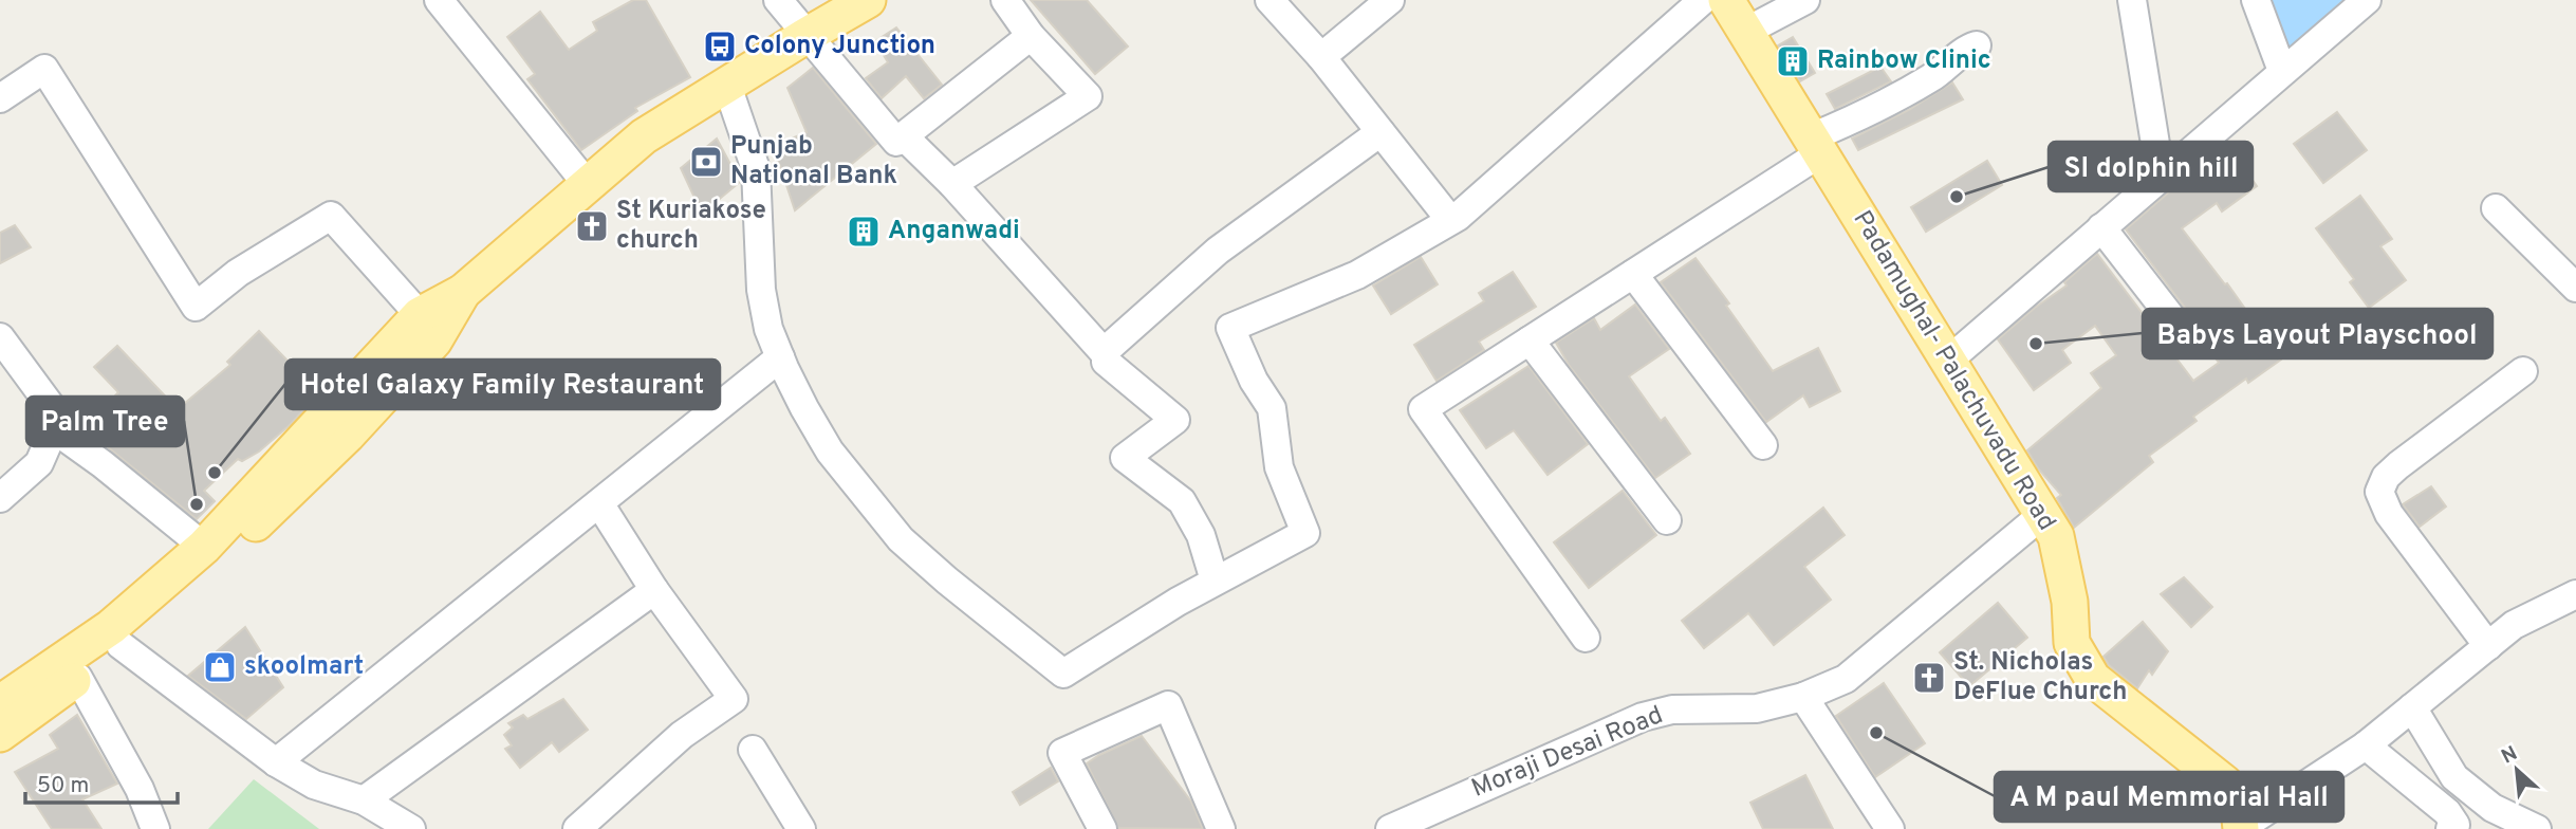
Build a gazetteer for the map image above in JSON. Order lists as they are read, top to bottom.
{
  "streets": {
    "main road": ["Padamughal- Palachuvadu Road"],
    "street": ["Moraji Desai Road"]
  },
  "crossings": [
    ["Padamughal- Palachuvadu Road", "Moraji Desai Road"]
  ],
  "places": {
    "bus stop": ["Colony Junction"],
    "building": ["Rainbow Clinic", "Anganwadi"],
    "bank": ["Punjab National Bank"],
    "other": [
      "SI dolphin hill",
      "Babys Layout Playschool",
      "Hotel Galaxy Family Restaurant",
      "Palm Tree",
      "A M paul Memmorial Hall"
    ],
    "church": ["St Kuriakose church", "St. Nicholas DeFlue Church"],
    "shop": ["skoolmart"]
  },
  "scale_bar": "50 m",
  "north": "top left"
}
